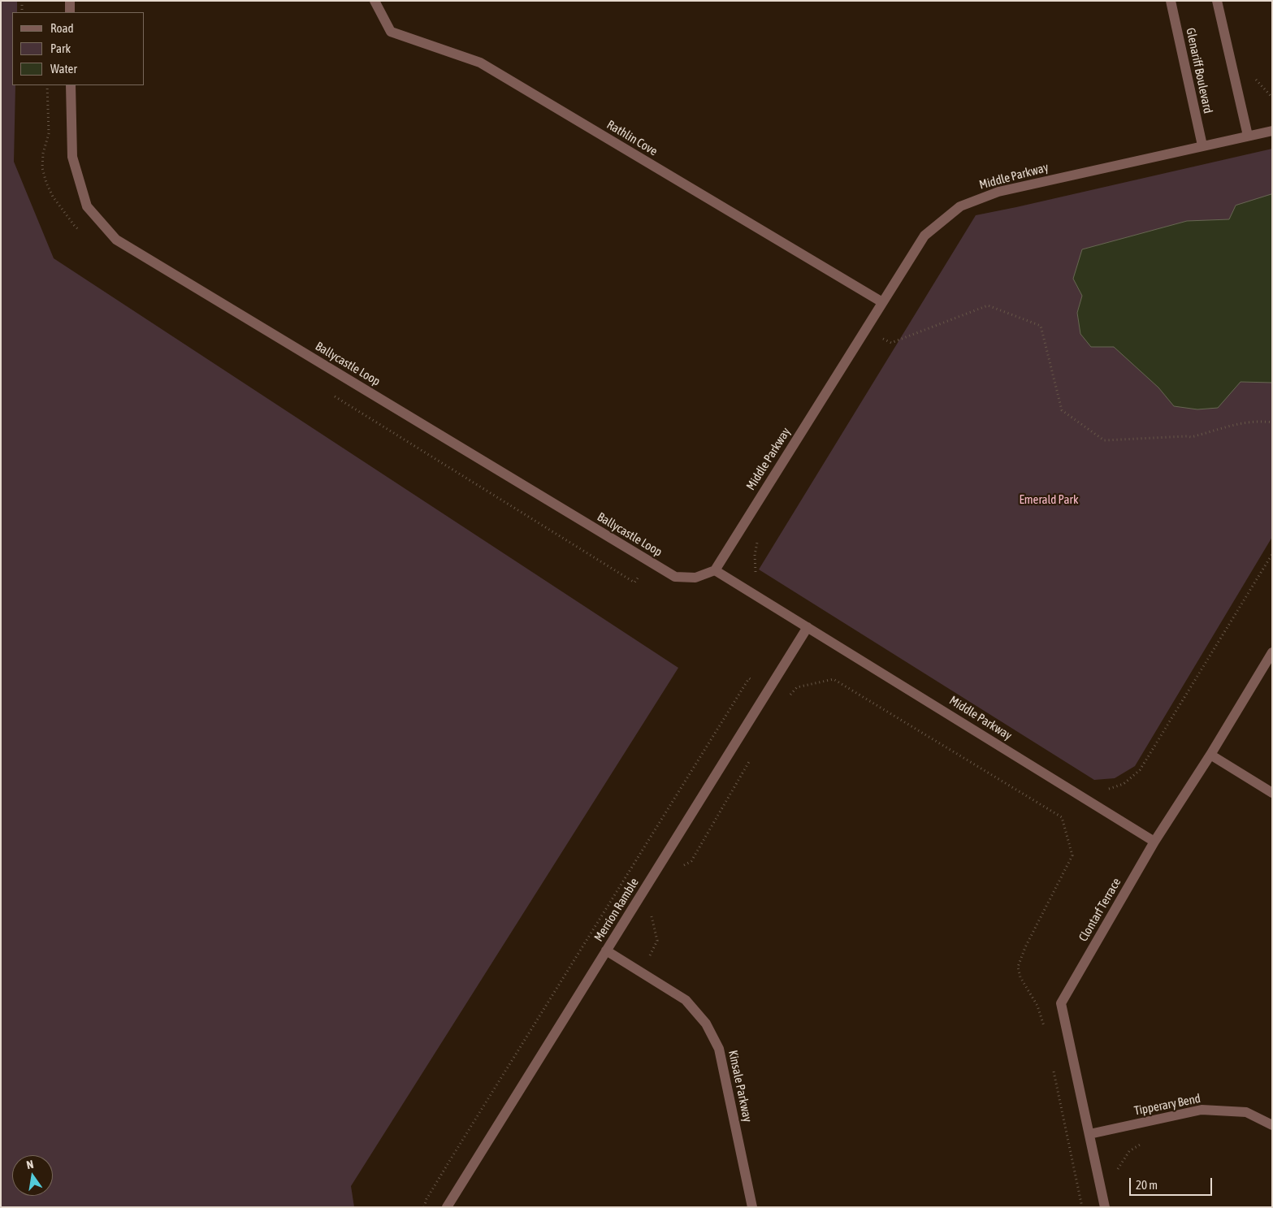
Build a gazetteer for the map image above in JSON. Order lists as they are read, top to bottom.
{
  "streets": {
    "street": [
      "Glenariff Boulevard",
      "Rathlin Cove",
      "Middle Parkway",
      "Ballycastle Loop",
      "Merrion Ramble",
      "Clontarf Terrace",
      "Kinsale Parkway",
      "Tipperary Bend"
    ]
  },
  "crossings": [
    ["Glenariff Boulevard", "Middle Parkway"],
    ["Rathlin Cove", "Middle Parkway"],
    ["Middle Parkway", "Ballycastle Loop"],
    ["Middle Parkway", "Merrion Ramble"],
    ["Middle Parkway", "Clontarf Terrace"],
    ["Merrion Ramble", "Kinsale Parkway"],
    ["Clontarf Terrace", "Tipperary Bend"]
  ],
  "parks": ["Emerald Park"],
  "legend": ["Road", "Park", "Water"],
  "scale_bar": "20 m",
  "north": "top"
}
